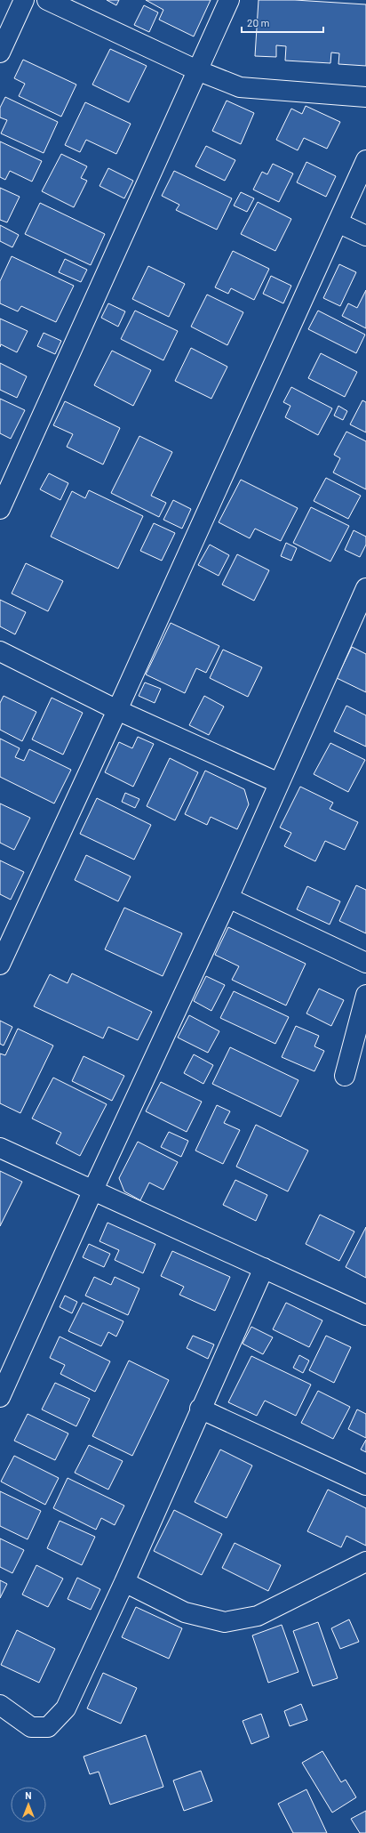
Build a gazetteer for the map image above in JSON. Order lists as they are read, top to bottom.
{
  "scale_bar": "20 m",
  "north": "top"
}
